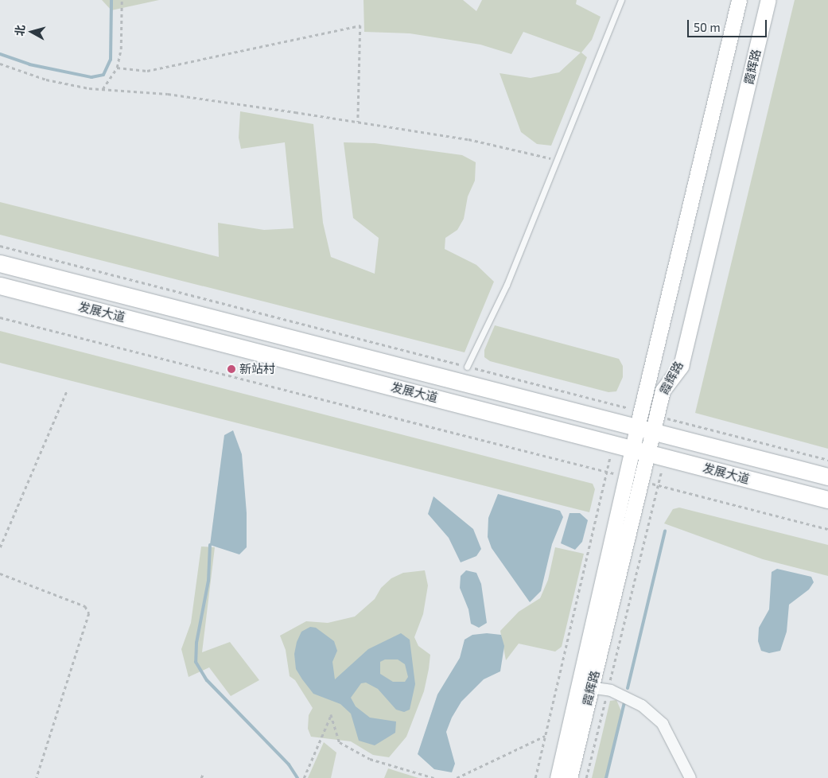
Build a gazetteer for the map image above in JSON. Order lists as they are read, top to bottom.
{
  "streets": {
    "main road": ["发展大道"],
    "street": ["霞辉路"]
  },
  "crossings": [
    ["霞辉路", "发展大道"]
  ],
  "places": ["新站村"],
  "scale_bar": "50 m",
  "north": "left"
}
